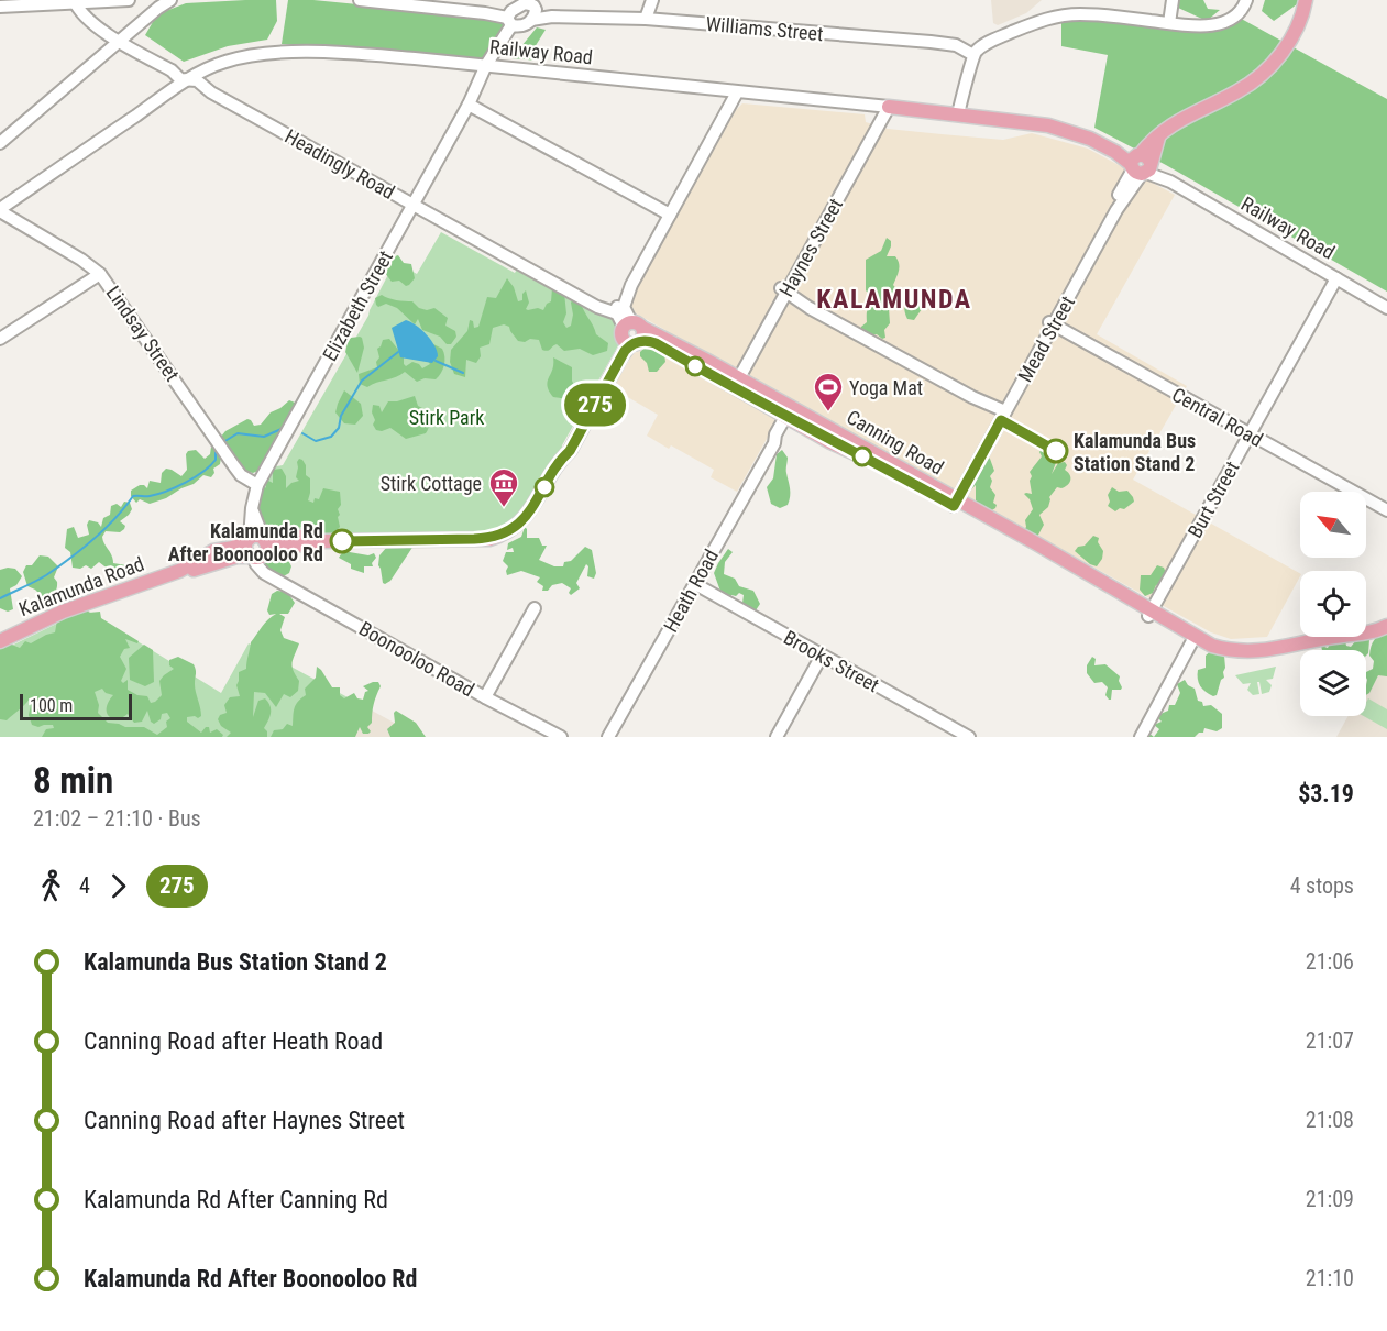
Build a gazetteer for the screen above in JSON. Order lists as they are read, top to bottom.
{
  "streets": {
    "main road": ["Railway Road", "Canning Road", "Kalamunda Road"],
    "street": [
      "Williams Street",
      "Headingly Road",
      "Haynes Street",
      "Elizabeth Street",
      "Lindsay Street",
      "Mead Street",
      "Central Road",
      "Burt Street",
      "Heath Road",
      "Boonooloo Road",
      "Brooks Street"
    ]
  },
  "crossings": [
    ["Williams Street", "Elizabeth Street"],
    ["Railway Road", "Headingly Road"],
    ["Railway Road", "Haynes Street"],
    ["Railway Road", "Elizabeth Street"],
    ["Railway Road", "Lindsay Street"],
    ["Railway Road", "Mead Street"],
    ["Railway Road", "Burt Street"],
    ["Headingly Road", "Elizabeth Street"],
    ["Haynes Street", "Canning Road"],
    ["Elizabeth Street", "Lindsay Street"],
    ["Elizabeth Street", "Kalamunda Road"],
    ["Elizabeth Street", "Boonooloo Road"],
    ["Mead Street", "Central Road"],
    ["Mead Street", "Canning Road"],
    ["Central Road", "Burt Street"],
    ["Canning Road", "Burt Street"],
    ["Canning Road", "Kalamunda Road"],
    ["Canning Road", "Heath Road"],
    ["Kalamunda Road", "Boonooloo Road"],
    ["Heath Road", "Brooks Street"]
  ],
  "districts": ["KALAMUNDA"],
  "parks": ["Stirk Park"],
  "places": {
    "sports": ["Yoga Mat"],
    "other": ["Kalamunda Bus Station Stand 2", "Kalamunda Rd After Boonooloo Rd"],
    "museum": ["Stirk Cottage"]
  },
  "lines": ["bus line 275"],
  "scale_bar": "100 m",
  "north": "top left",
  "page": {
    "on_map": "275",
    "scale": "100 m",
    "heading": ["8 min", "21:02 – 21:10 · Bus", "$3.19"],
    "legs": ["4", "275", "4 stops"],
    "list": [
      {
        "name": "Kalamunda Bus Station Stand 2",
        "value": "21:06"
      },
      {
        "name": "Canning Road after Heath Road",
        "value": "21:07"
      },
      {
        "name": "Canning Road after Haynes Street",
        "value": "21:08"
      },
      {
        "name": "Kalamunda Rd After Canning Rd",
        "value": "21:09"
      },
      {
        "name": "Kalamunda Rd After Boonooloo Rd",
        "value": "21:10"
      }
    ]
  }
}
